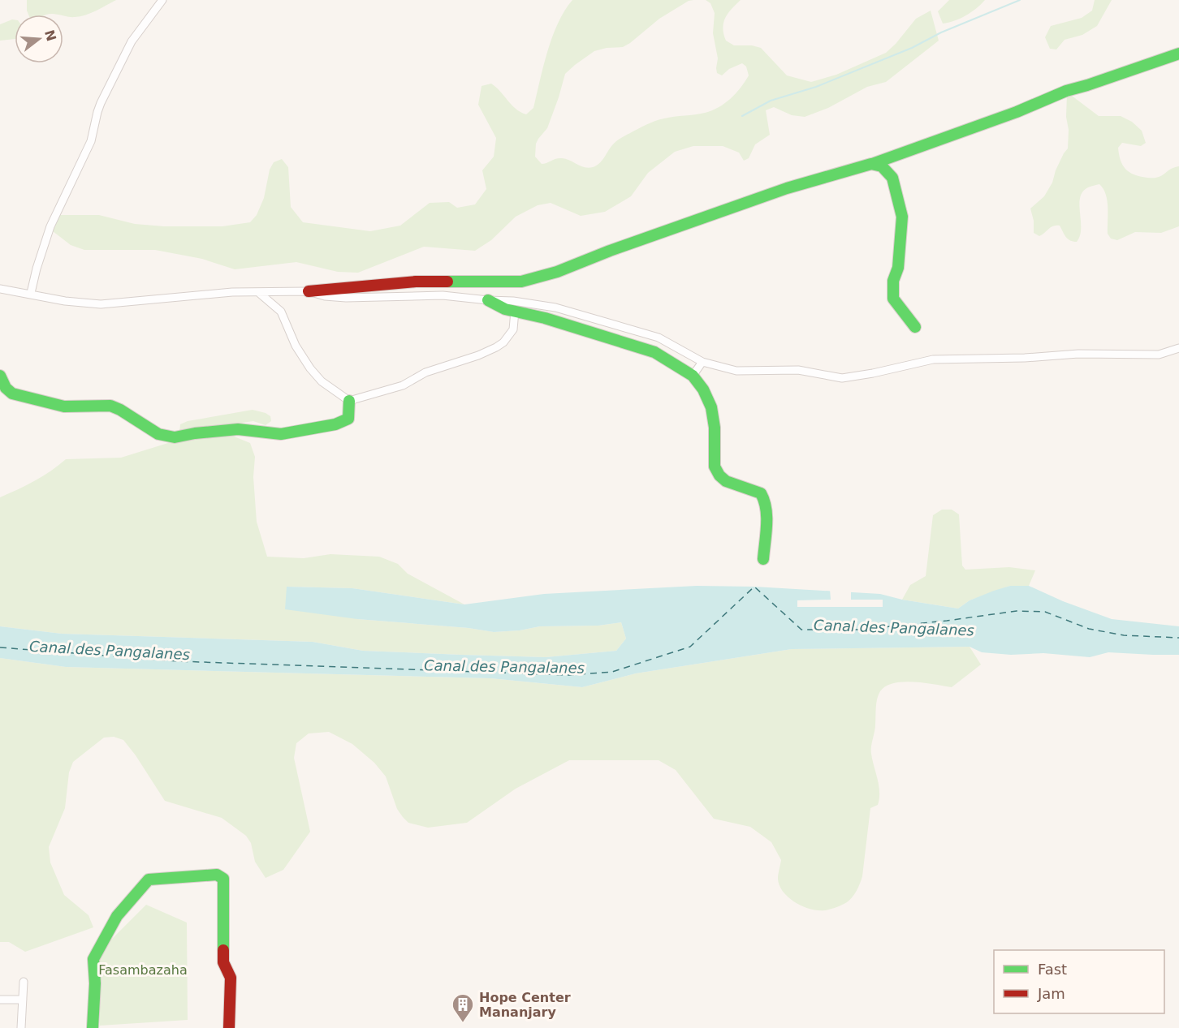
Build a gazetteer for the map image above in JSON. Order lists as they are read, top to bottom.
{
  "water": ["Canal des Pangalanes"],
  "parks": ["Fasambazaha"],
  "places": {
    "building": ["Hope Center Mananjary"]
  },
  "legend": ["Fast", "Jam"],
  "north": "right"
}
